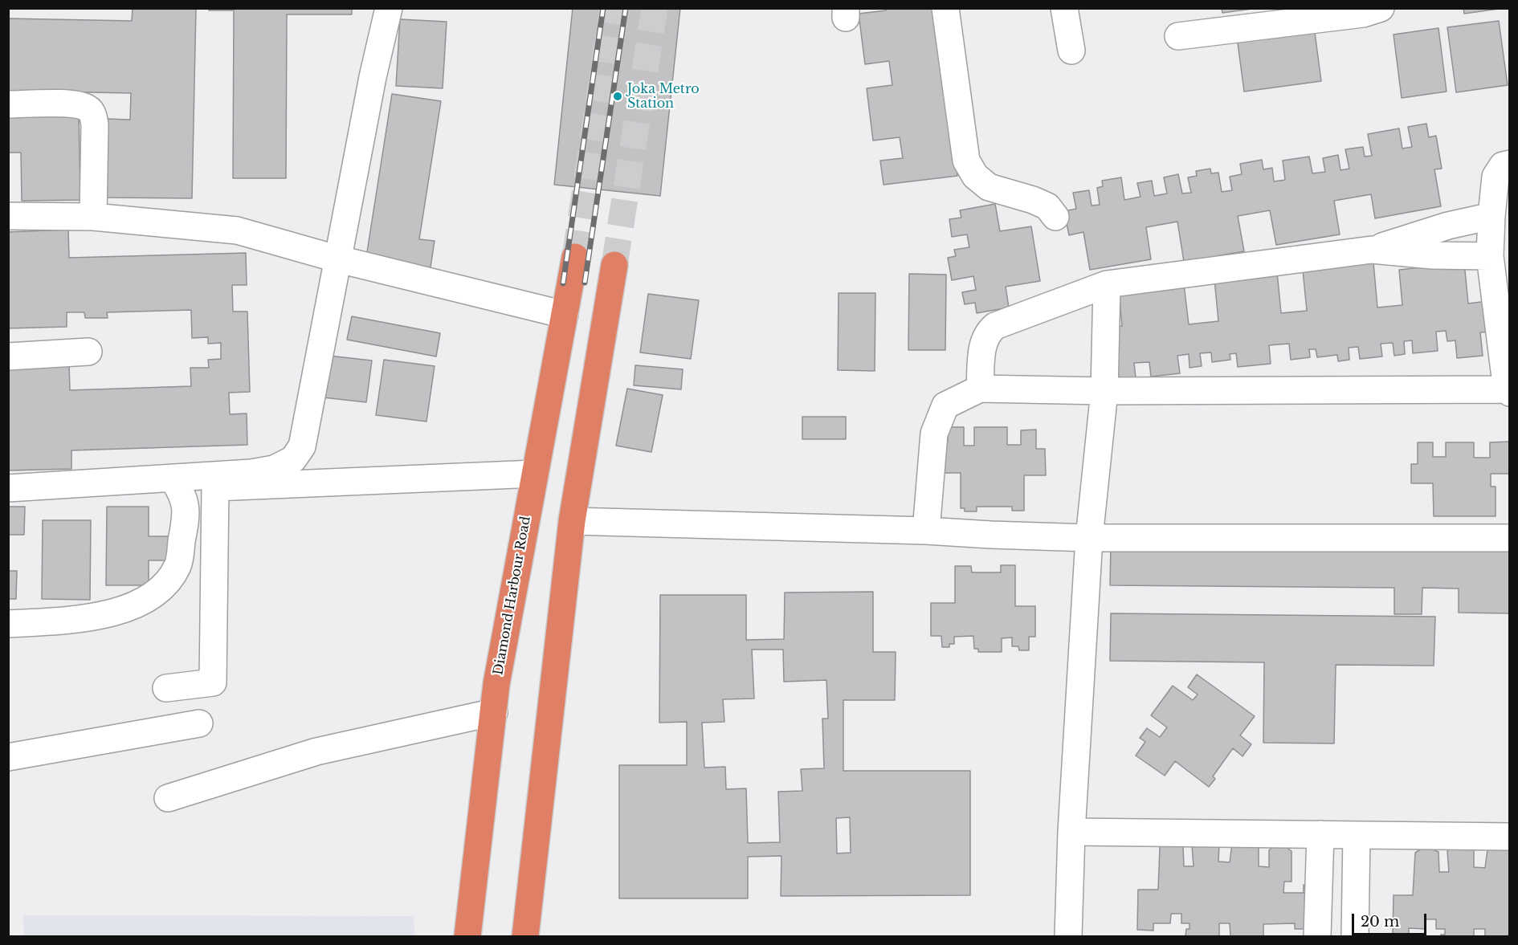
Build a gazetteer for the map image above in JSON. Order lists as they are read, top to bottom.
{
  "streets": {
    "highway": ["Diamond Harbour Road"]
  },
  "places": ["Joka Metro Station"],
  "scale_bar": "20 m"
}
